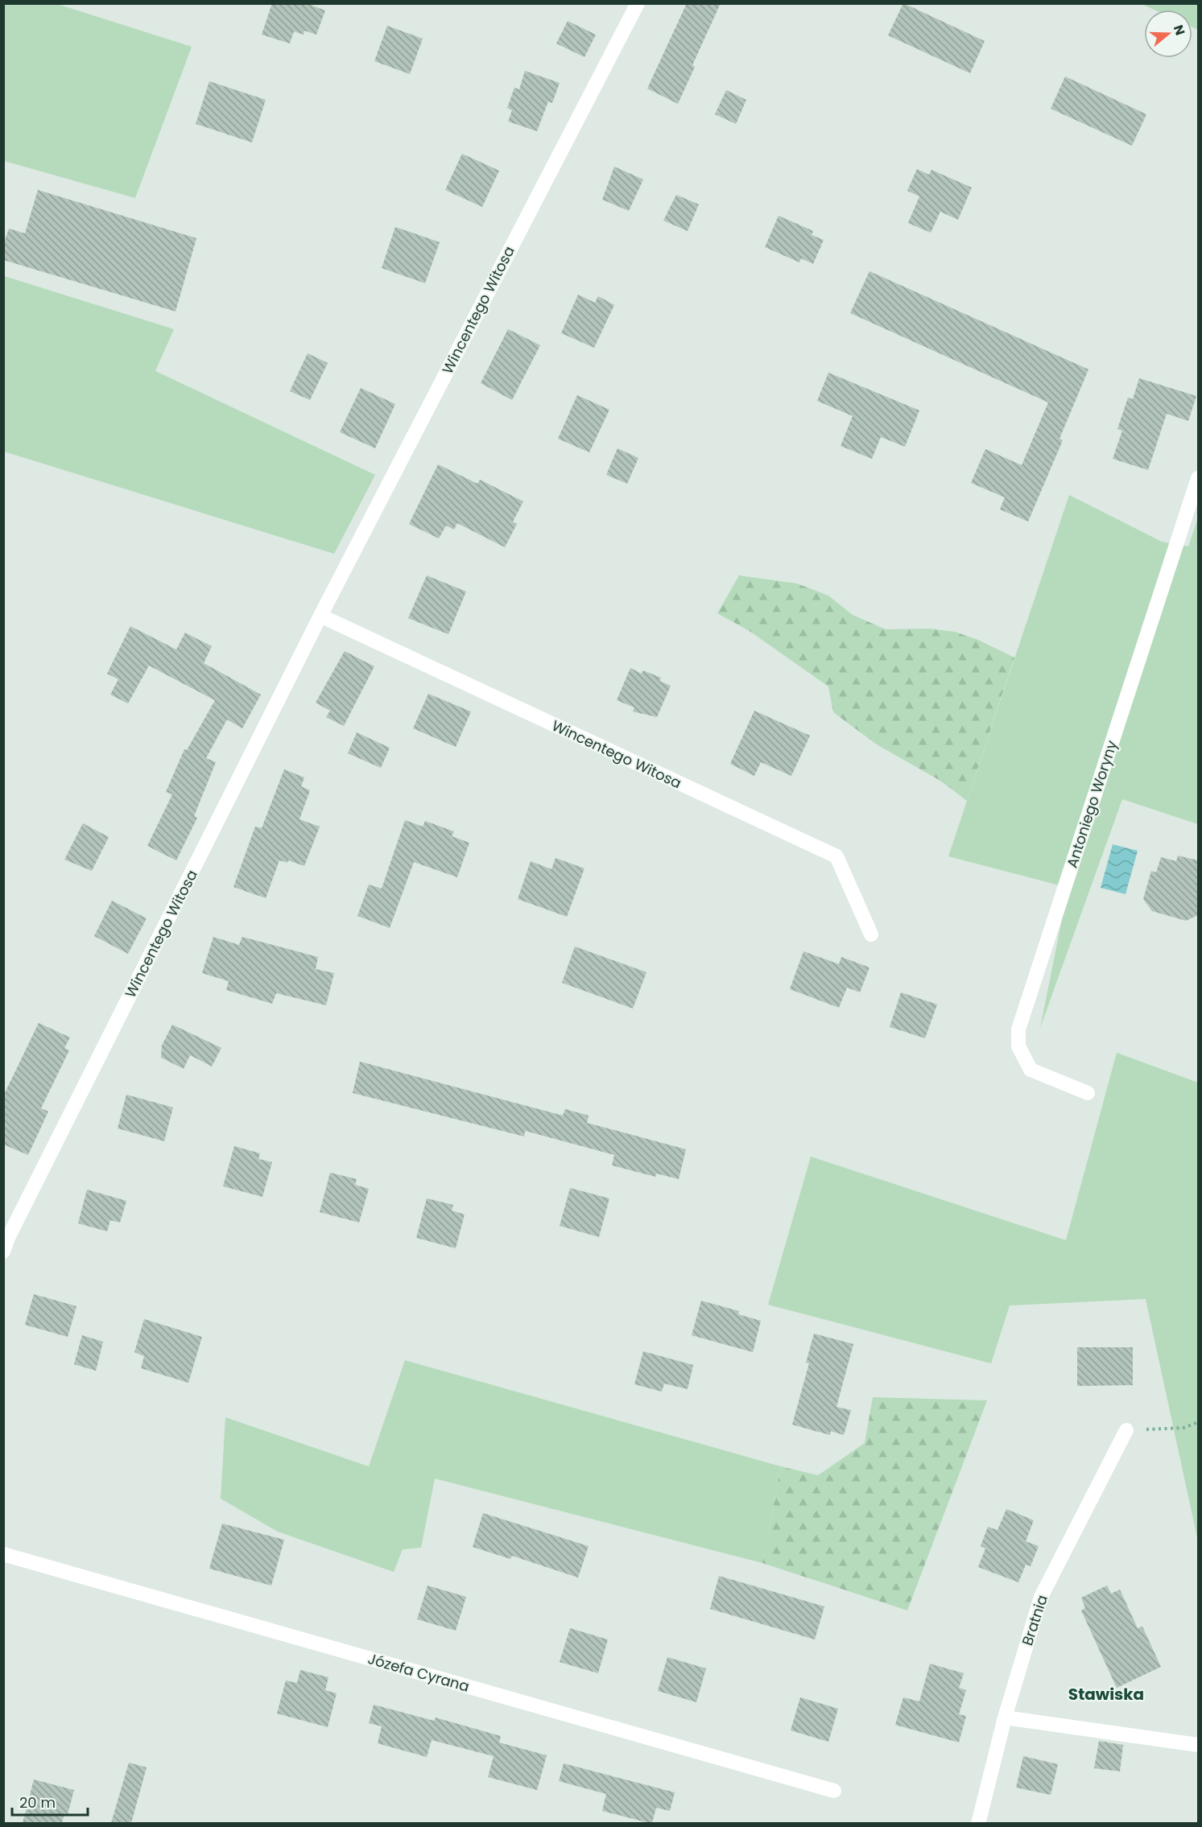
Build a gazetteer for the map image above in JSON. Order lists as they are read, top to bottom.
{
  "streets": {
    "street": [
      "Wincentego Witosa",
      "Antoniego Woryny",
      "Bratnia",
      "Józefa Cyrana"
    ]
  },
  "districts": ["Stawiska"],
  "scale_bar": "20 m",
  "north": "right"
}
